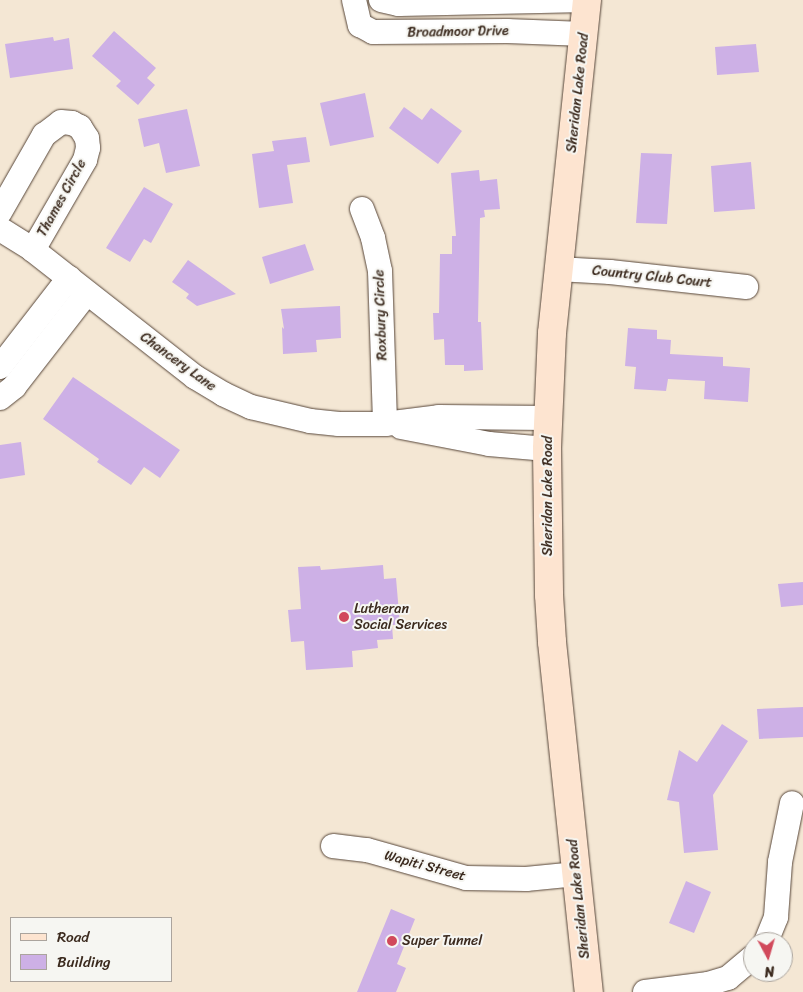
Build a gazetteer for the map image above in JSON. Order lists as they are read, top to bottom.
{
  "streets": {
    "main road": ["Sheridan Lake Road"],
    "street": [
      "Broadmoor Drive",
      "Thames Circle",
      "Country Club Court",
      "Roxbury Circle",
      "Chancery Lane",
      "Wapiti Street"
    ]
  },
  "crossings": [
    ["Broadmoor Drive", "Sheridan Lake Road"],
    ["Sheridan Lake Road", "Country Club Court"],
    ["Sheridan Lake Road", "Chancery Lane"],
    ["Sheridan Lake Road", "Wapiti Street"],
    ["Thames Circle", "Chancery Lane"],
    ["Roxbury Circle", "Chancery Lane"]
  ],
  "places": ["Lutheran Social Services", "Super Tunnel"],
  "legend": ["Road", "Building"],
  "north": "bottom"
}
